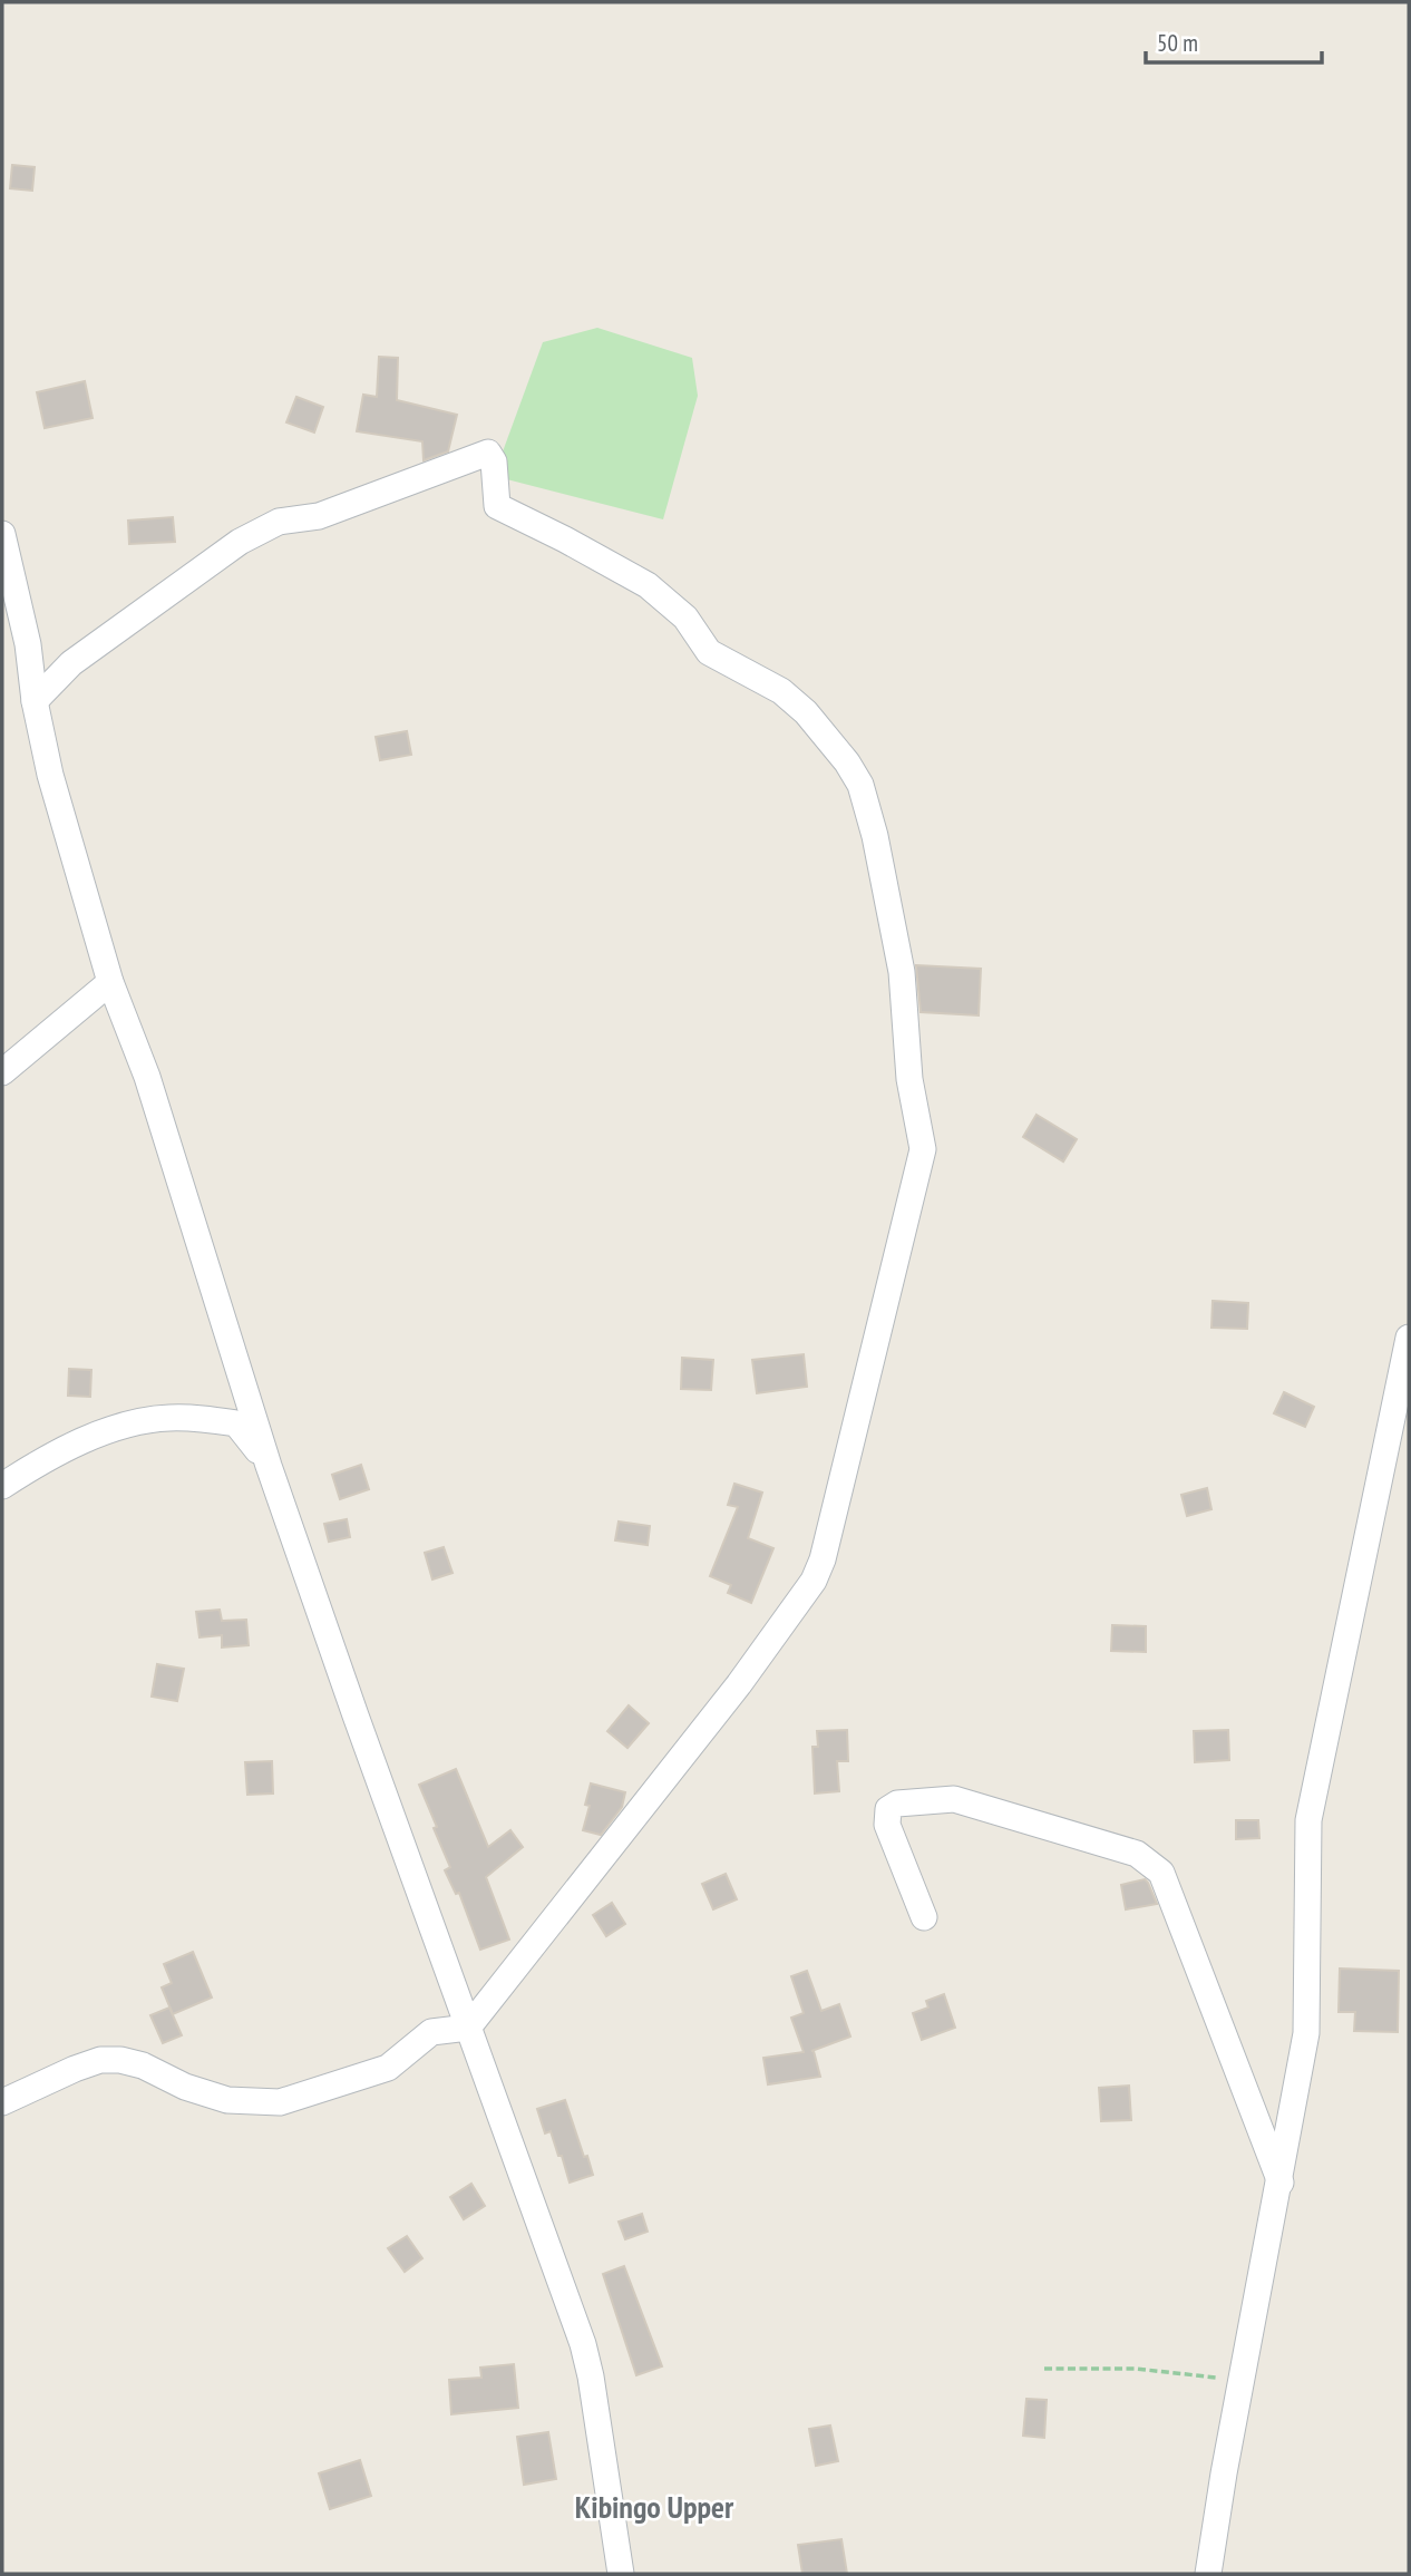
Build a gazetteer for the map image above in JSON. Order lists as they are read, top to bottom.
{
  "districts": ["Kibingo Upper"],
  "scale_bar": "50 m"
}
